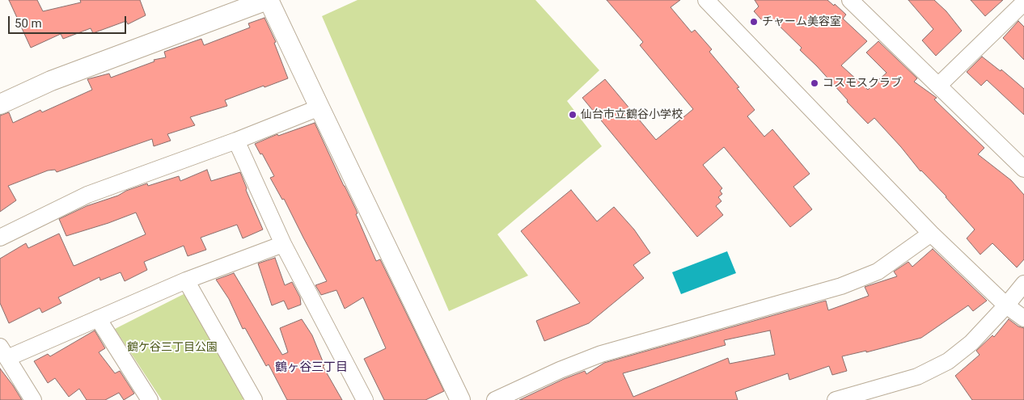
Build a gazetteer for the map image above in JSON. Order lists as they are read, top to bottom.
{
  "districts": ["鶴ヶ谷三丁目"],
  "parks": ["鶴ケ谷三丁目公園"],
  "places": ["チャーム美容室", "コスモスクラブ", "仙台市立鶴谷小学校"],
  "scale_bar": "50 m"
}
